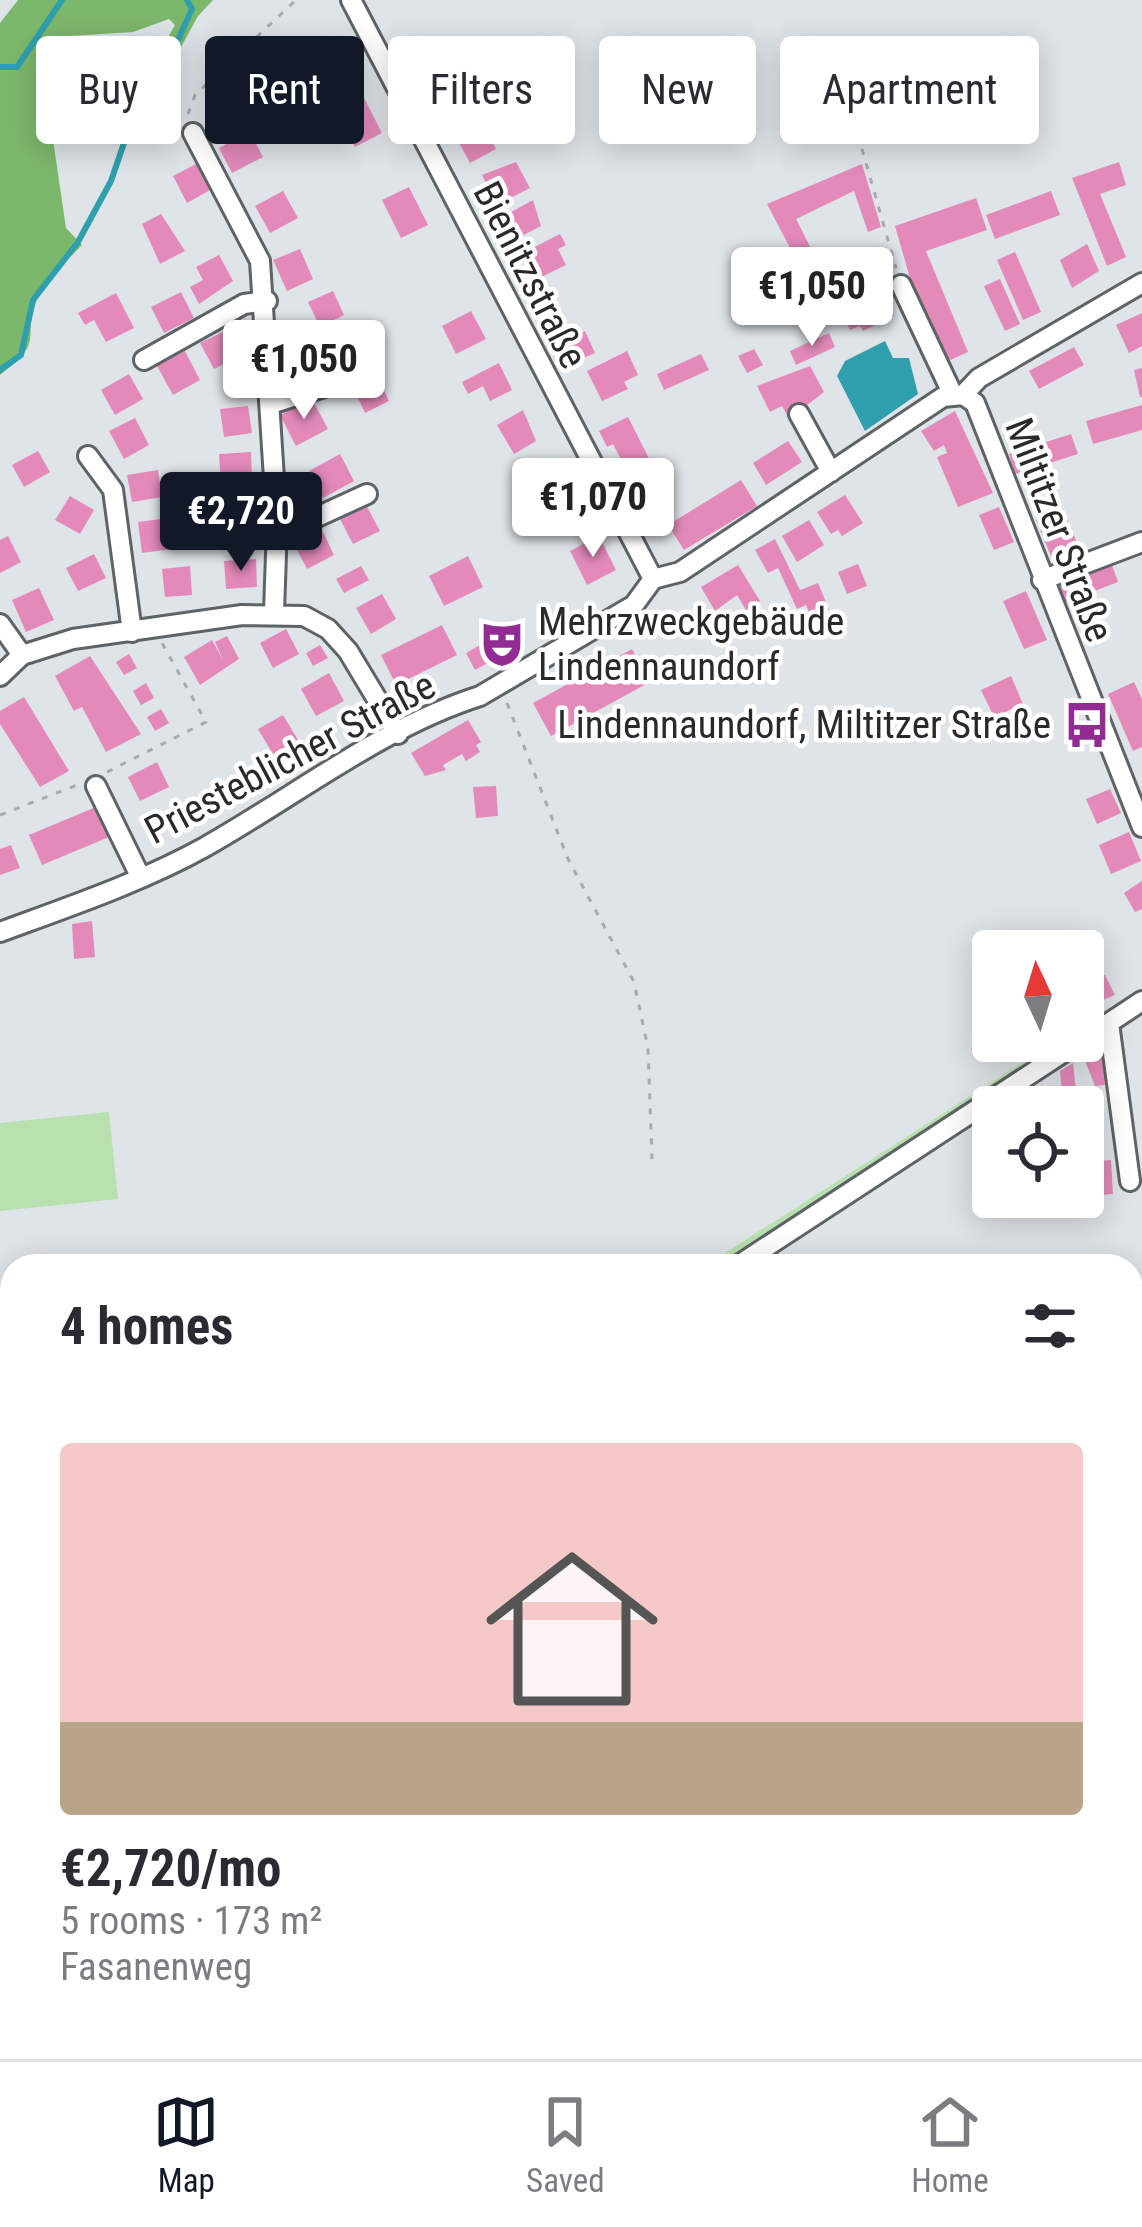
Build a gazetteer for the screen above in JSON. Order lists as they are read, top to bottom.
{
  "streets": {
    "street": ["Bienitzstraße", "Miltitzer Straße", "Priesteblicher Straße"]
  },
  "crossings": [
    ["Bienitzstraße", "Priesteblicher Straße"],
    ["Miltitzer Straße", "Priesteblicher Straße"]
  ],
  "places": {
    "theatre": ["Mehrzweckgebäude Lindennaundorf"],
    "bus stop": ["Lindennaundorf, Miltitzer Straße"]
  },
  "north": "top",
  "page": {
    "chip": [
      "Buy",
      "Rent",
      "Filters",
      "New",
      "Apartment"
    ],
    "price": [
      "€1,050",
      "€1,050",
      "€1,070",
      "€2,720"
    ],
    "heading": "4 homes",
    "list": [
      {
        "name": "€2,720/mo",
        "note": "5 rooms · 173 m² · Fasanenweg"
      }
    ],
    "tabs": ["Map", "Saved", "Home"]
  }
}
